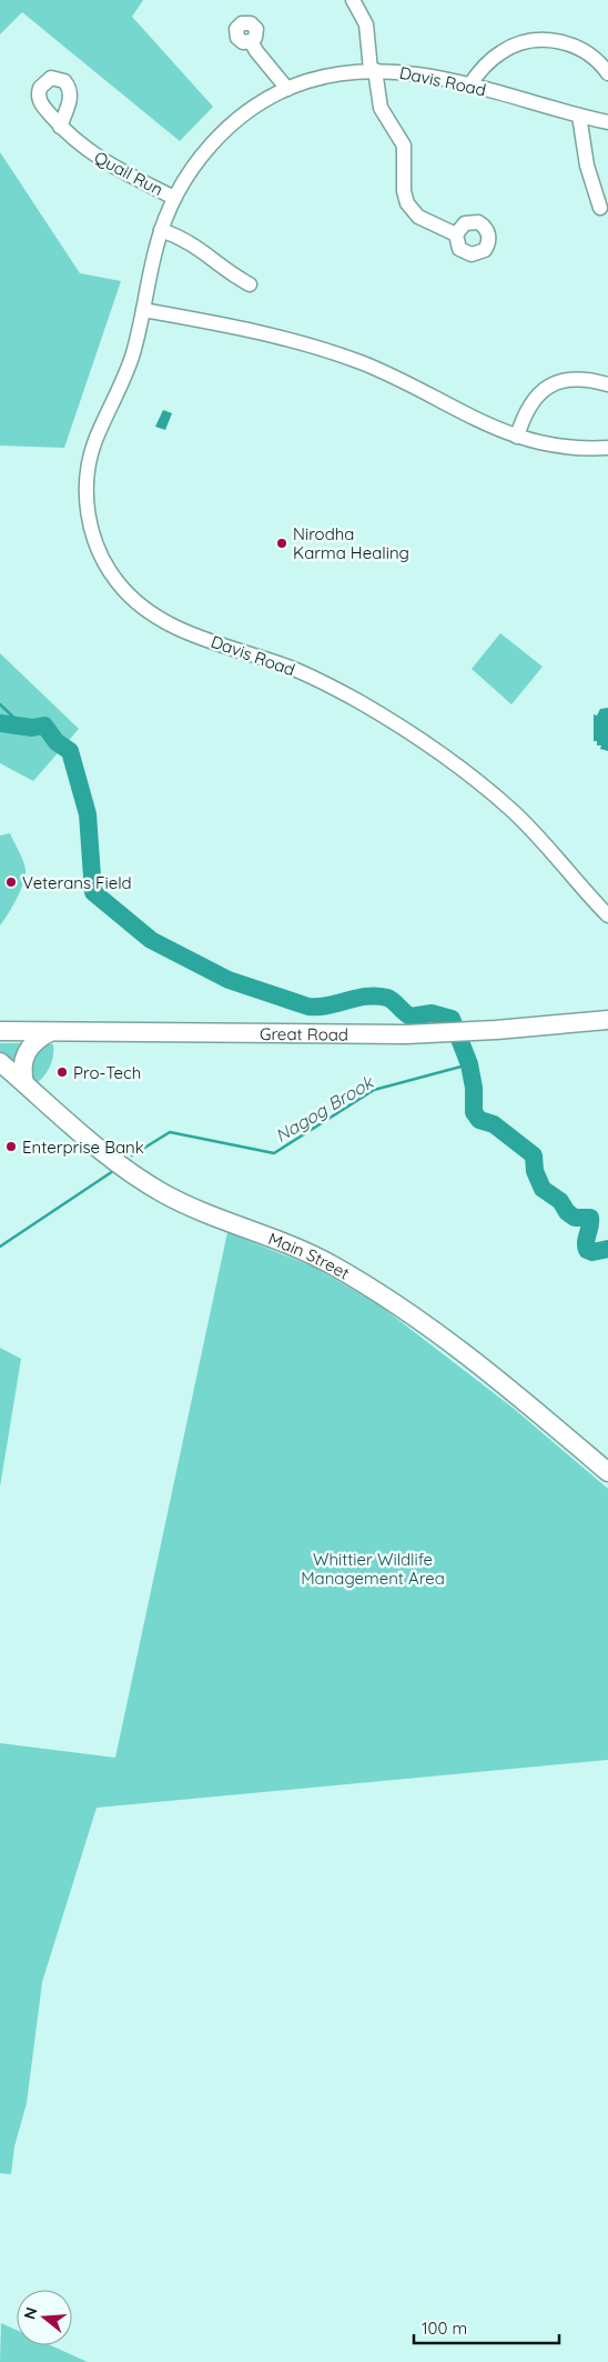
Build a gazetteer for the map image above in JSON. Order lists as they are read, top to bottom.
{
  "streets": {
    "main road": ["Great Road", "Main Street"],
    "street": ["Davis Road", "Quail Run"]
  },
  "crossings": [
    ["Davis Road", "Quail Run"]
  ],
  "water": ["Nagog Brook"],
  "parks": ["Whittier Wildlife Management Area"],
  "places": [
    "Nirodha Karma Healing",
    "Veterans Field",
    "Pro-Tech",
    "Enterprise Bank"
  ],
  "scale_bar": "100 m",
  "north": "left"
}
